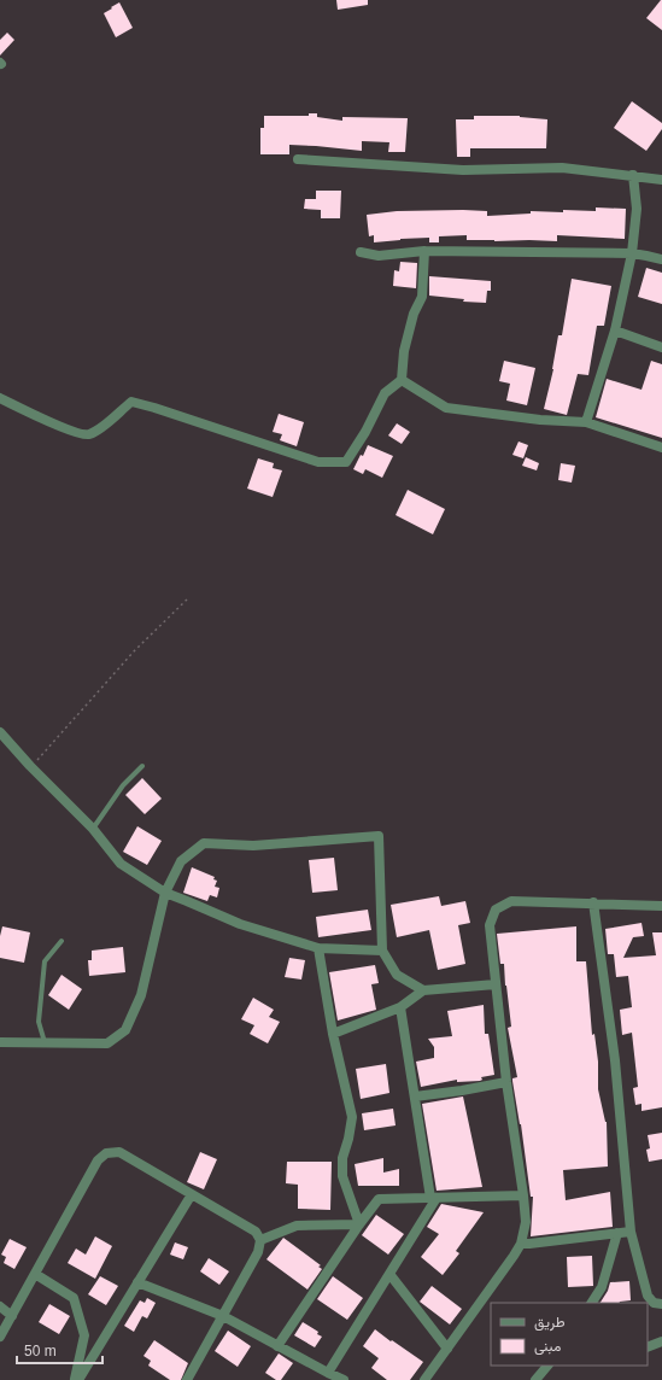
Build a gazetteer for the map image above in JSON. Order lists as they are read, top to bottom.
{
  "legend": ["طريق", "مبنى"],
  "scale_bar": "50 m"
}
